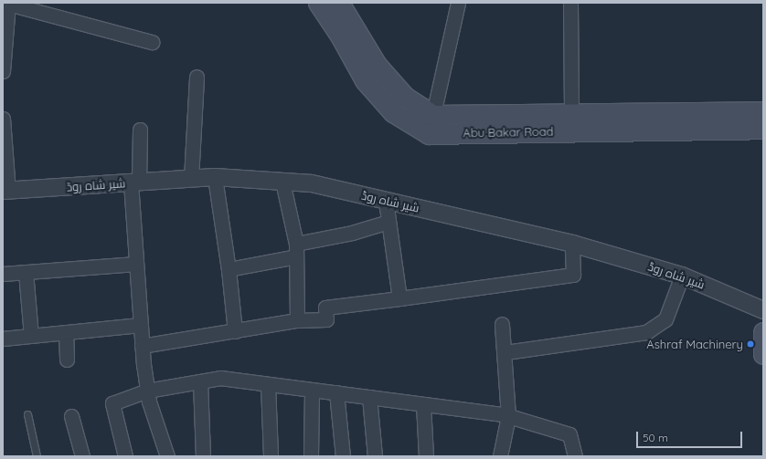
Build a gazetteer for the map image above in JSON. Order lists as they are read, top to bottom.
{
  "streets": {
    "main road": ["Abu Bakar Road"],
    "street": ["شیر شاہ روڈ"]
  },
  "places": ["Ashraf Machinery"],
  "scale_bar": "50 m"
}
